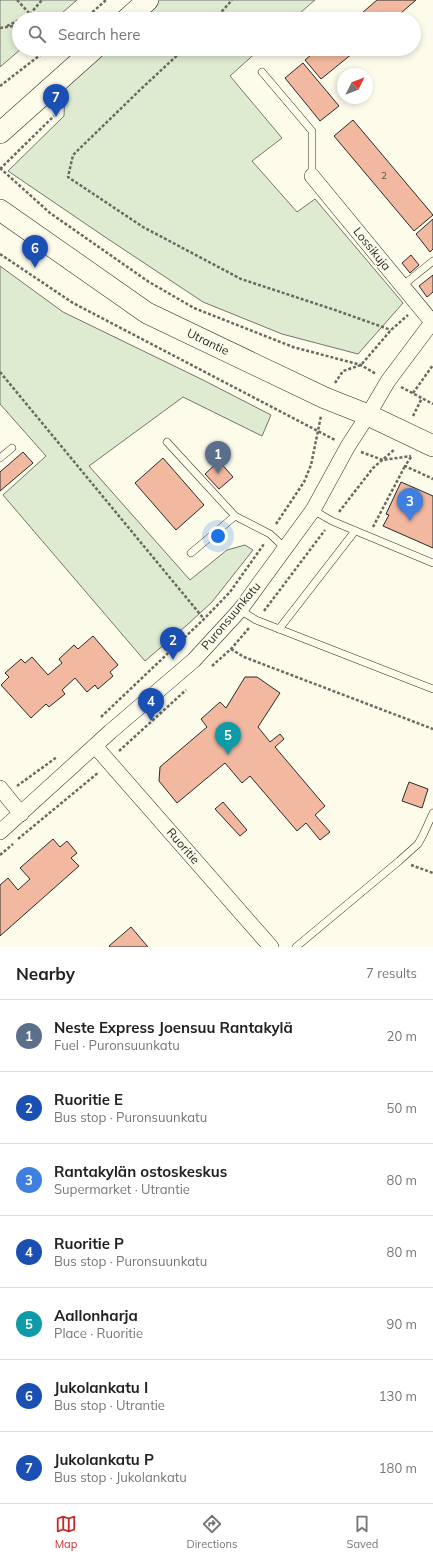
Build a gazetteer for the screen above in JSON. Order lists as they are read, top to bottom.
{
  "streets": {
    "main road": ["Utrantie"],
    "street": ["Lossikuja", "Puronsuunkatu", "Ruoritie"]
  },
  "crossings": [
    ["Lossikuja", "Puronsuunkatu"],
    ["Utrantie", "Puronsuunkatu"],
    ["Puronsuunkatu", "Ruoritie"]
  ],
  "house_numbers": ["2"],
  "north": "top right",
  "page": {
    "search": "Search here",
    "pins": [
      "7",
      "6",
      "1",
      "3",
      "2",
      "4",
      "5"
    ],
    "heading": ["Nearby", "7 results"],
    "list": [
      {
        "mark": "1",
        "name": "Neste Express Joensuu Rantakylä",
        "note": "Fuel · Puronsuunkatu",
        "value": "20 m"
      },
      {
        "mark": "2",
        "name": "Ruoritie E",
        "note": "Bus stop · Puronsuunkatu",
        "value": "50 m"
      },
      {
        "mark": "3",
        "name": "Rantakylän ostoskeskus",
        "note": "Supermarket · Utrantie",
        "value": "80 m"
      },
      {
        "mark": "4",
        "name": "Ruoritie P",
        "note": "Bus stop · Puronsuunkatu",
        "value": "80 m"
      },
      {
        "mark": "5",
        "name": "Aallonharja",
        "note": "Place · Ruoritie",
        "value": "90 m"
      },
      {
        "mark": "6",
        "name": "Jukolankatu I",
        "note": "Bus stop · Utrantie",
        "value": "130 m"
      },
      {
        "mark": "7",
        "name": "Jukolankatu P",
        "note": "Bus stop · Jukolankatu",
        "value": "180 m"
      }
    ],
    "nav": ["Map", "Directions", "Saved"]
  }
}
